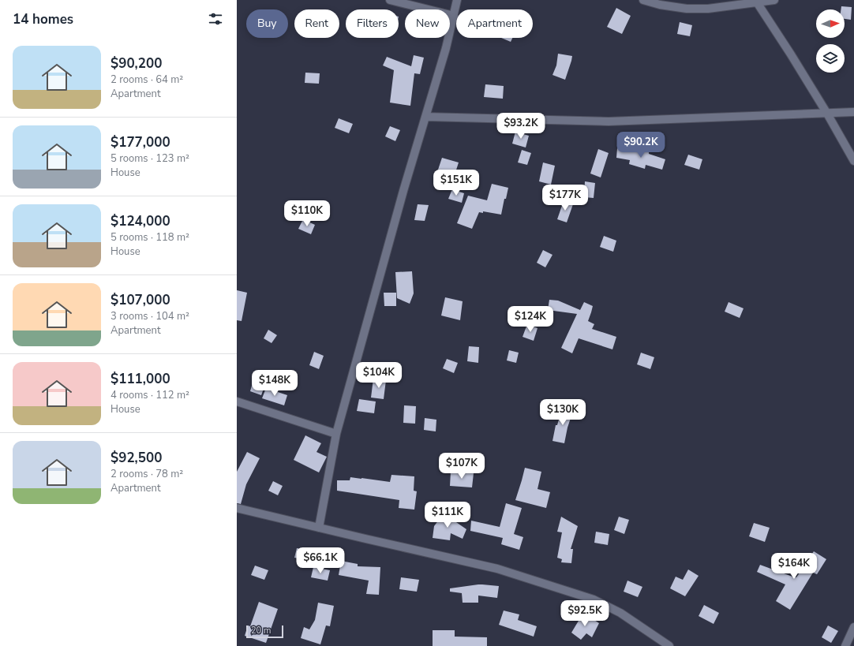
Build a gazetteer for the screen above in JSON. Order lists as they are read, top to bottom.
{
  "scale_bar": "20 m",
  "north": "right",
  "page": {
    "heading": "14 homes",
    "chip": [
      "Buy",
      "Rent",
      "Filters",
      "New",
      "Apartment"
    ],
    "list": [
      {
        "name": "$90,200",
        "note": "2 rooms · 64 m² · Apartment"
      },
      {
        "name": "$177,000",
        "note": "5 rooms · 123 m² · House"
      },
      {
        "name": "$124,000",
        "note": "5 rooms · 118 m² · House"
      },
      {
        "name": "$107,000",
        "note": "3 rooms · 104 m² · Apartment"
      },
      {
        "name": "$111,000",
        "note": "4 rooms · 112 m² · House"
      },
      {
        "name": "$92,500",
        "note": "2 rooms · 78 m² · Apartment"
      }
    ],
    "price": [
      "$93.2K",
      "$90.2K",
      "$151K",
      "$177K",
      "$110K",
      "$124K",
      "$104K",
      "$148K",
      "$130K",
      "$107K",
      "$111K",
      "$66.1K",
      "$164K",
      "$92.5K"
    ],
    "scale": "20 m"
  }
}
